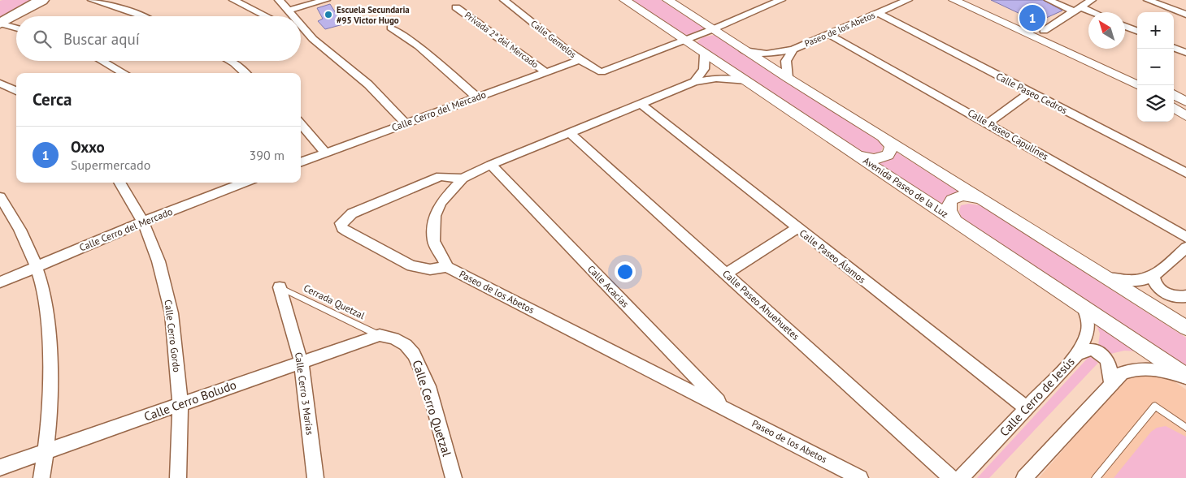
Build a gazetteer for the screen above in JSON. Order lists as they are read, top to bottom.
{
  "streets": {
    "street": [
      "Paseo de los Abetos",
      "Calle Gemelos",
      "Privada 2ª del Mercado",
      "Calle Paseo Cedros",
      "Calle Cerro del Mercado",
      "Calle Paseo Capulines",
      "Avenida Paseo de la Luz",
      "Calle Paseo Álamos",
      "Calle Acacias",
      "Calle Paseo Ahuehuetes",
      "Calle Cerro Gordo",
      "Calle Cerro 3 Marías",
      "Calle Cerro de Jesús",
      "Calle Cerro Boludo",
      "Calle Cerro Quetzal"
    ],
    "lane": ["Cerrada Quetzal"]
  },
  "crossings": [
    ["Paseo de los Abetos", "Calle Paseo Cedros"],
    ["Paseo de los Abetos", "Calle Paseo Capulines"],
    ["Paseo de los Abetos", "Avenida Paseo de la Luz"],
    ["Paseo de los Abetos", "Calle Paseo Álamos"],
    ["Paseo de los Abetos", "Calle Acacias"],
    ["Paseo de los Abetos", "Calle Paseo Ahuehuetes"],
    ["Calle Gemelos", "Calle Cerro del Mercado"],
    ["Calle Gemelos", "Avenida Paseo de la Luz"],
    ["Privada 2ª del Mercado", "Calle Cerro del Mercado"],
    ["Calle Cerro del Mercado", "Calle Cerro Gordo"],
    ["Avenida Paseo de la Luz", "Calle Cerro de Jesús"],
    ["Calle Paseo Álamos", "Calle Cerro de Jesús"],
    ["Cerrada Quetzal", "Calle Cerro 3 Marías"],
    ["Cerrada Quetzal", "Calle Cerro Boludo"],
    ["Cerrada Quetzal", "Calle Cerro Quetzal"],
    ["Calle Cerro Gordo", "Calle Cerro Boludo"],
    ["Calle Cerro 3 Marías", "Calle Cerro Boludo"],
    ["Calle Cerro Boludo", "Calle Cerro Quetzal"]
  ],
  "places": ["Escuela Secundaria #95 Victor Hugo"],
  "north": "top left",
  "page": {
    "pins": "1",
    "map_buttons": ["+", "−"],
    "search": "Buscar aquí",
    "heading": "Cerca",
    "list": [
      {
        "mark": "1",
        "name": "Oxxo",
        "note": "Supermercado",
        "value": "390 m"
      }
    ]
  }
}
